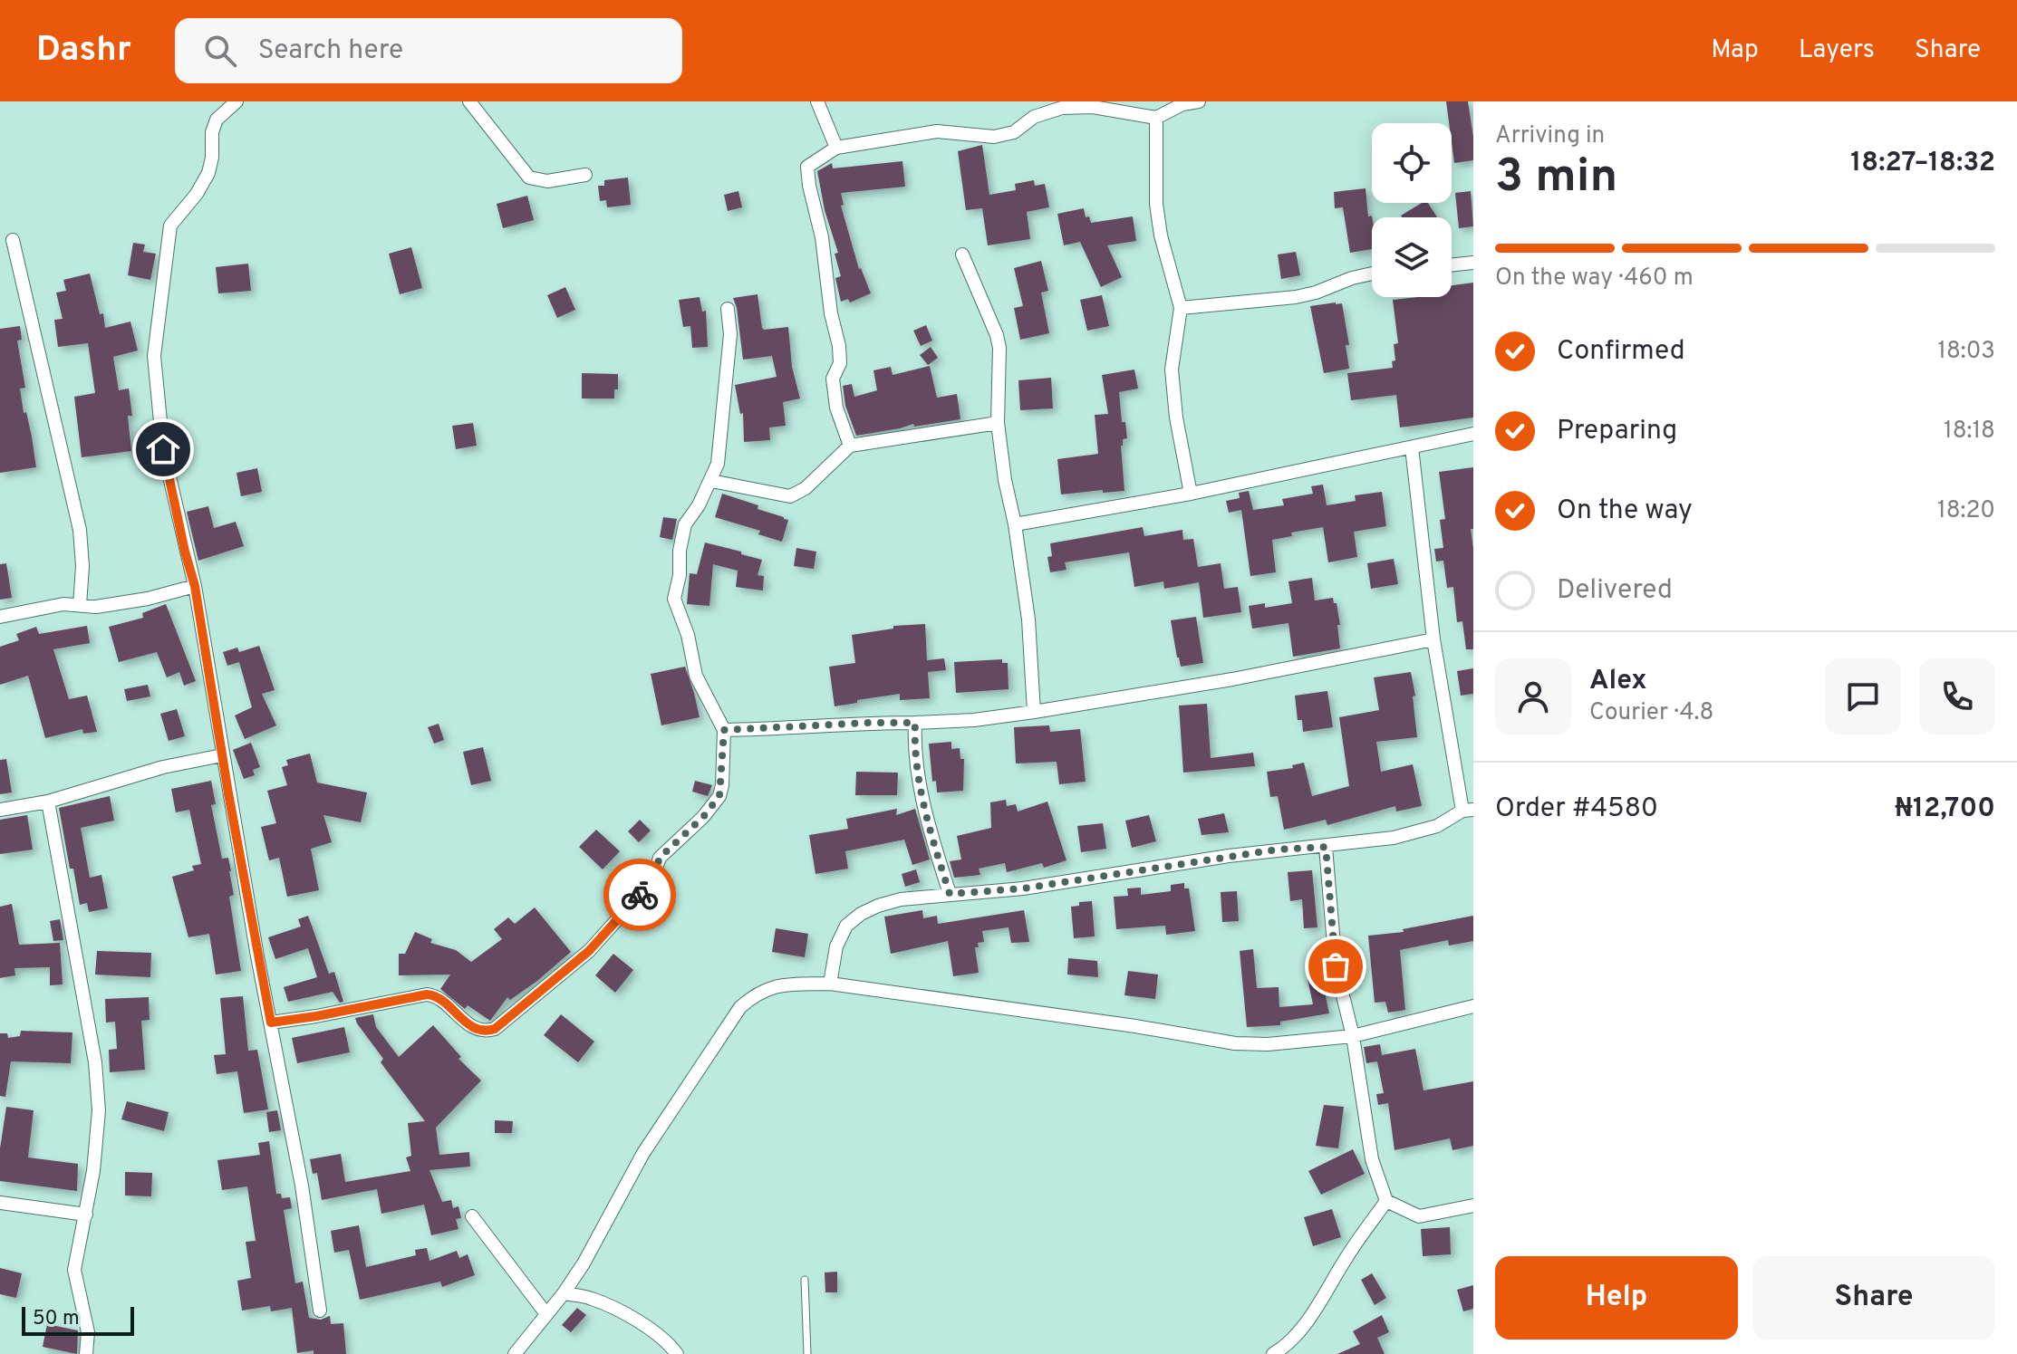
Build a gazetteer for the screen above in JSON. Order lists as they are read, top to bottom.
{
  "scale_bar": "50 m",
  "page": {
    "header": "Dashr",
    "search": "Search here",
    "nav": ["Map", "Layers", "Share"],
    "heading": ["3 min", "Arriving in", "18:27–18:32"],
    "panel": [
      "Alex",
      "Courier · 4.8",
      "Order #4580",
      "₦12,700"
    ],
    "bar": "On the way · 460 m",
    "list": [
      ["Confirmed", "18:03"],
      ["Preparing", "18:18"],
      ["On the way", "18:20"],
      "Delivered"
    ],
    "buttons": ["Help", "Share"],
    "scale": "50 m"
  }
}
